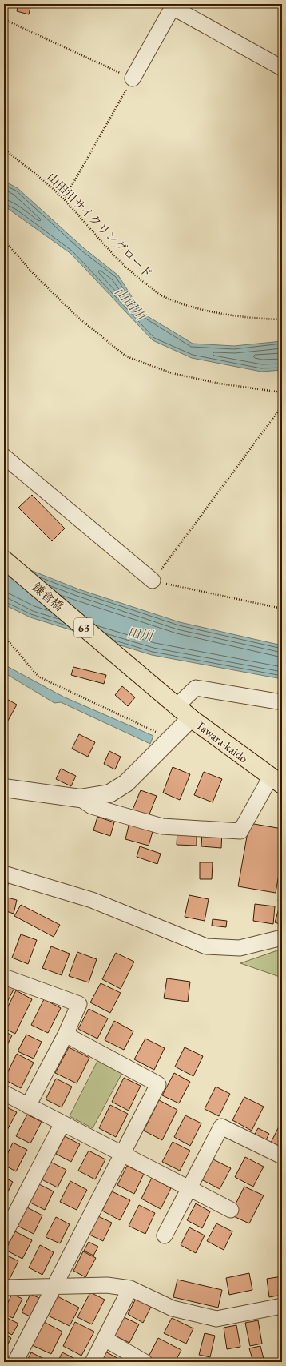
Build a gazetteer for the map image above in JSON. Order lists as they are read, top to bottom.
{
  "streets": {
    "main road": ["鎌倉橋", "63", "Tawara-kaido"],
    "path": ["山田川サイクリングロード"]
  },
  "crossings": [
    ["鎌倉橋", "Tawara-kaido"]
  ],
  "water": ["山田川", "田川"]
}
